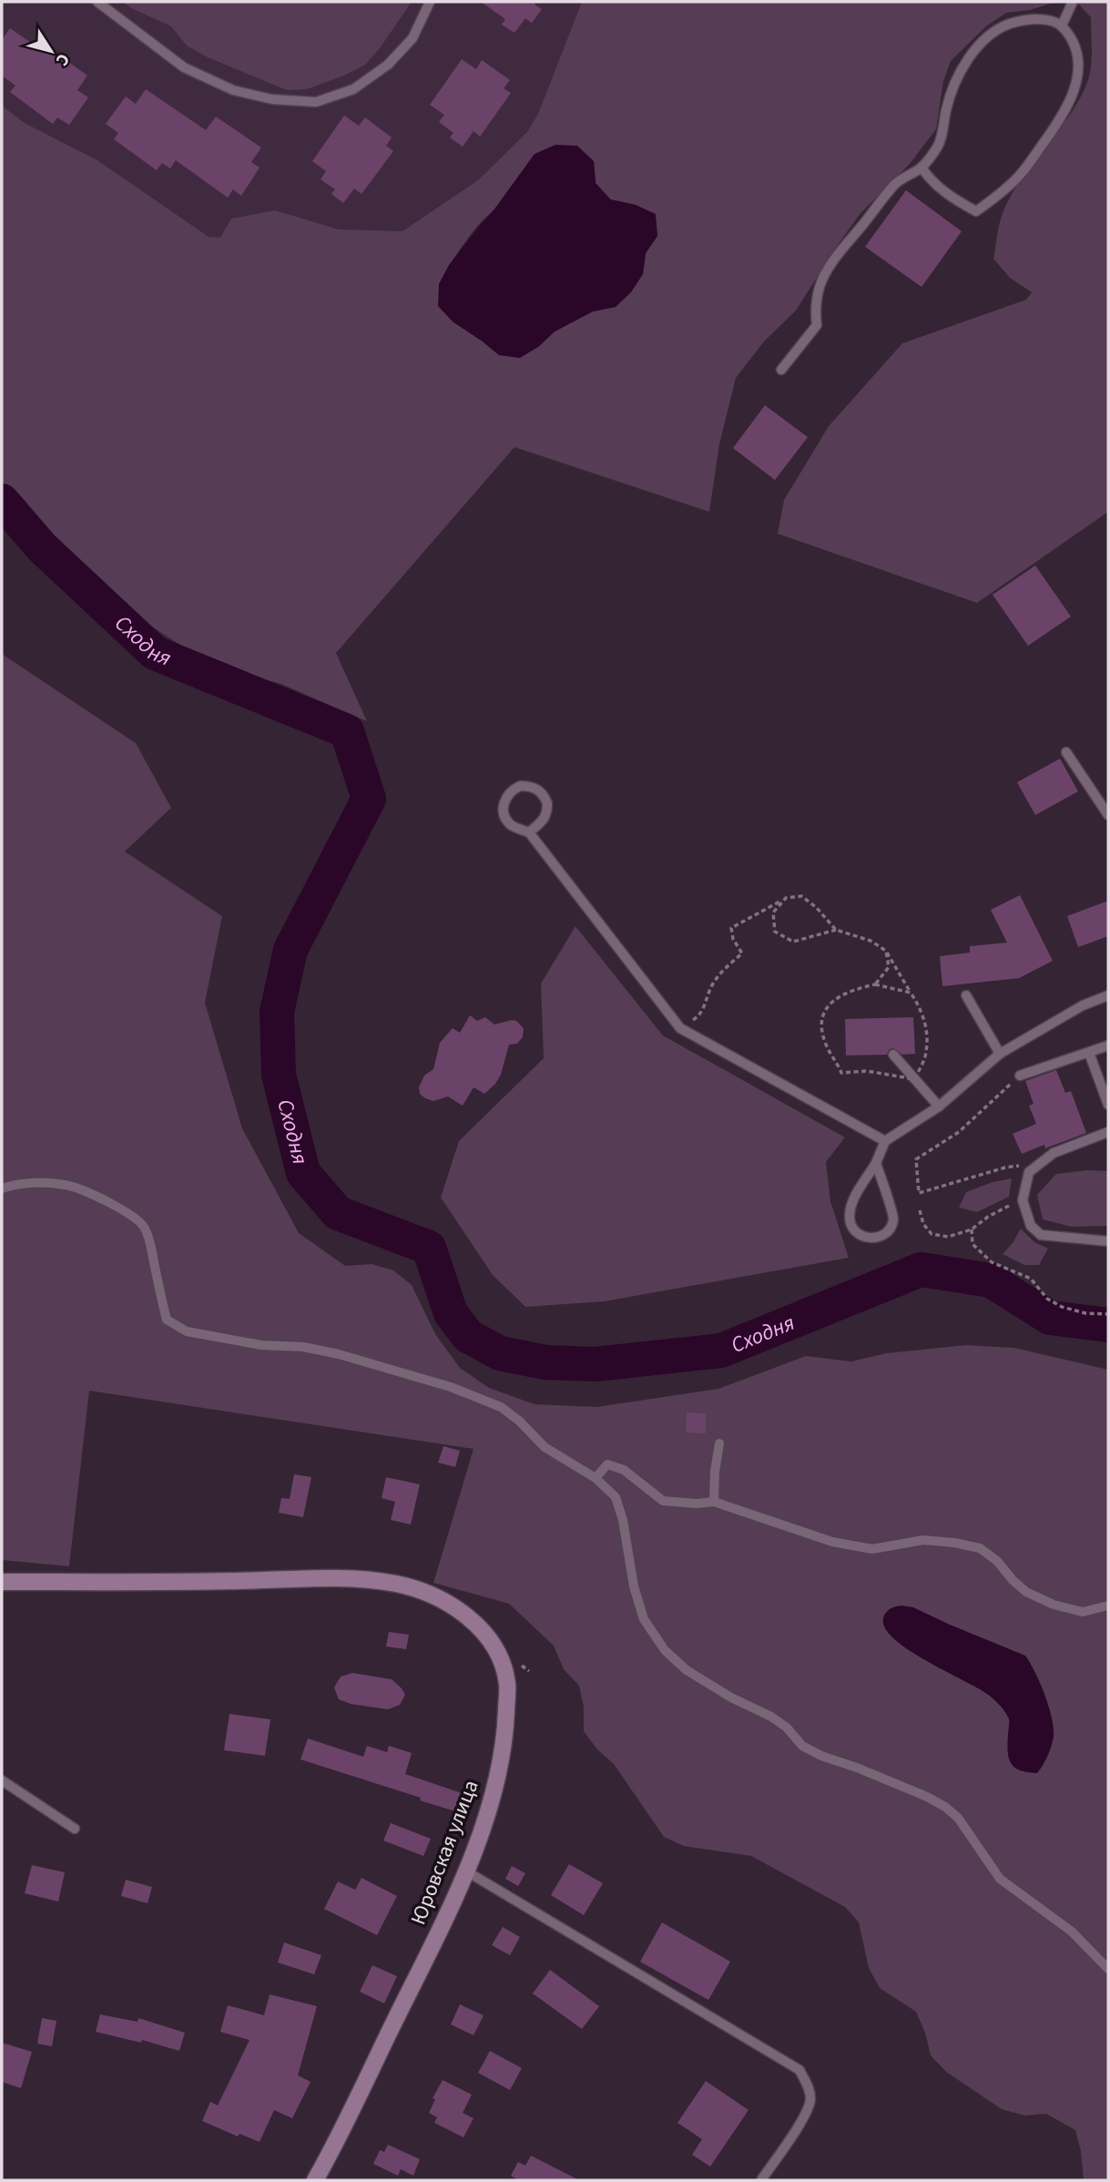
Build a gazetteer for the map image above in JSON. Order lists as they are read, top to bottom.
{
  "streets": {
    "street": ["Юровская улица"]
  },
  "water": ["Сходня"],
  "north": "bottom right"
}
